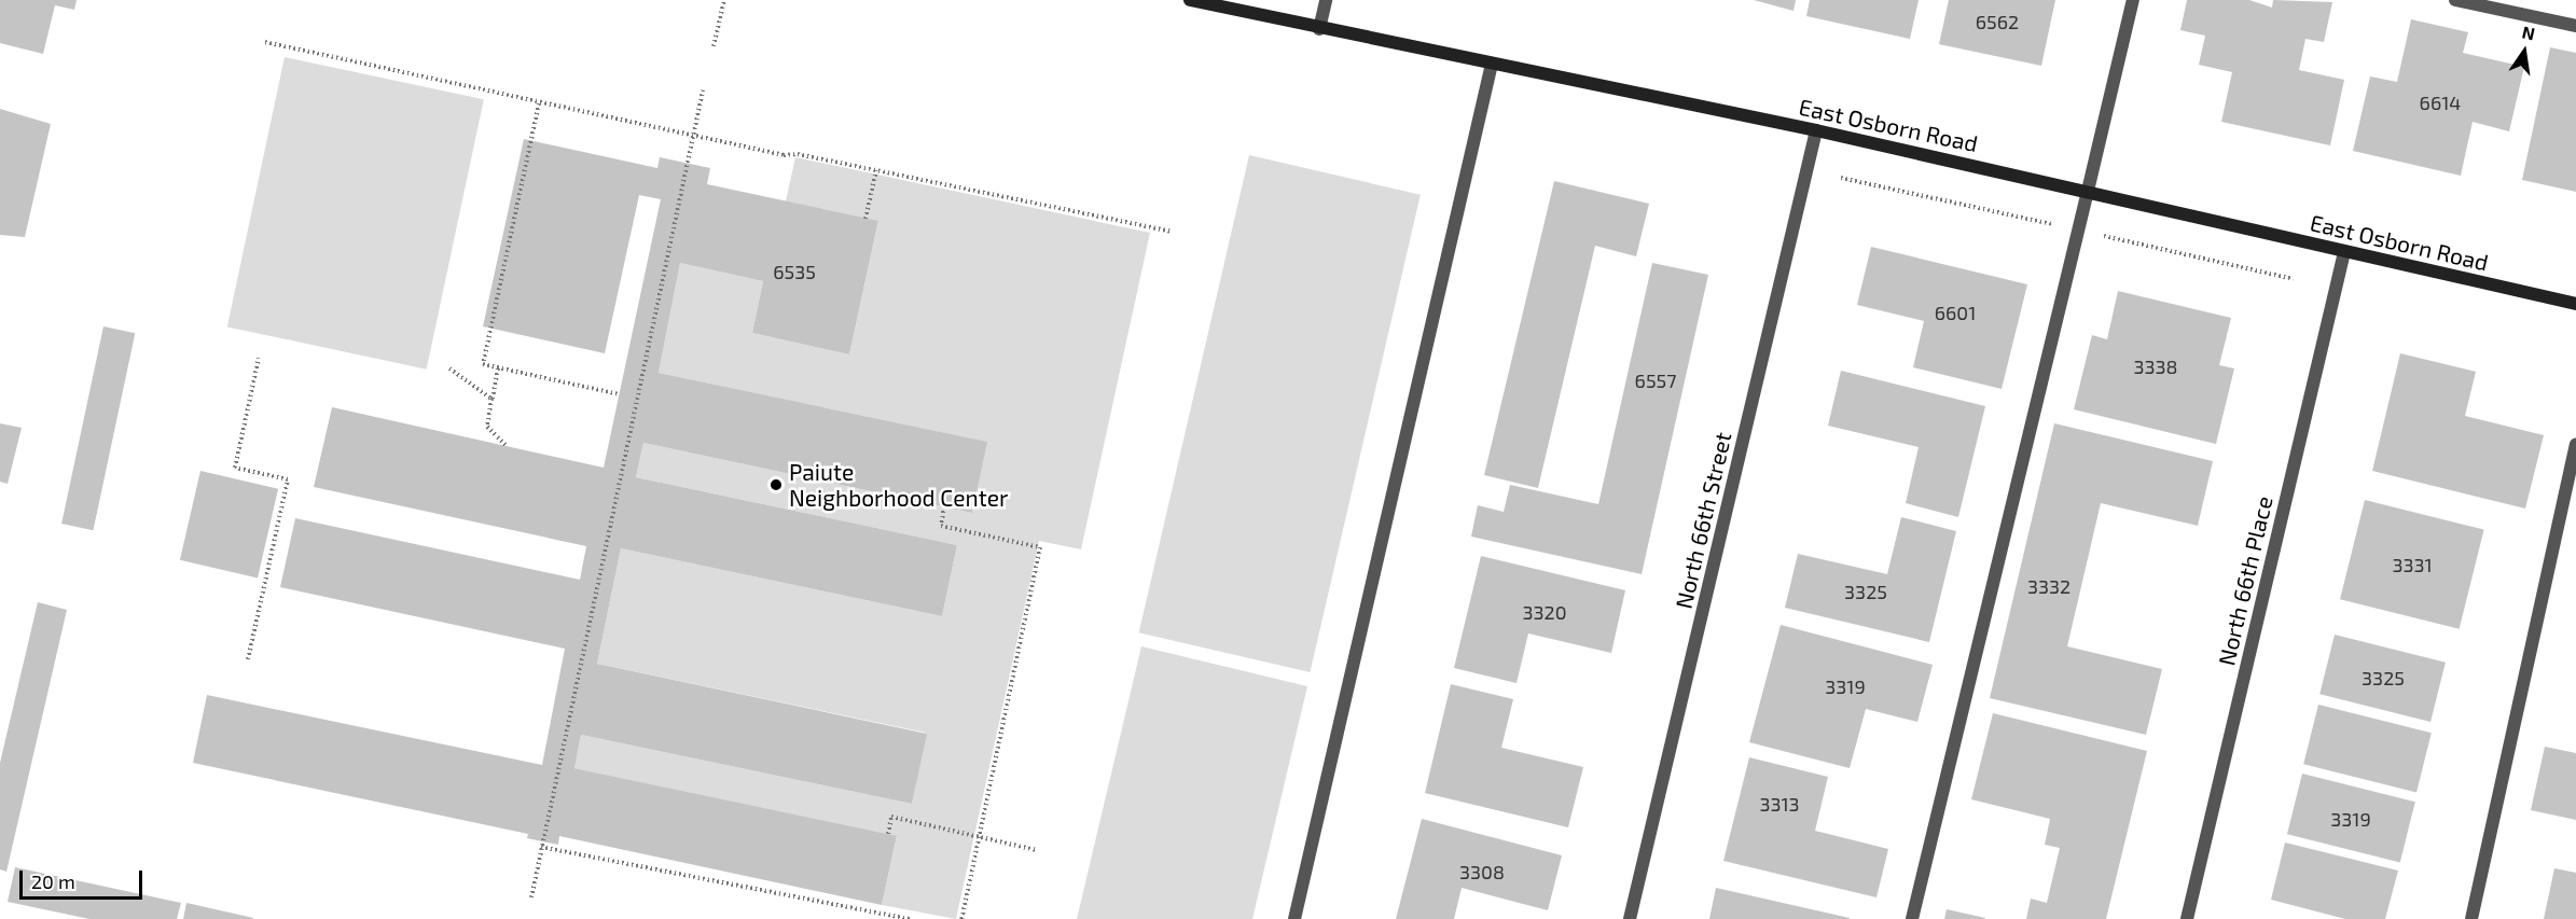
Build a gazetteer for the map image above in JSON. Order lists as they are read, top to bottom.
{
  "streets": {
    "main road": ["East Osborn Road"],
    "street": ["North 66th Street", "North 66th Place"]
  },
  "crossings": [
    ["East Osborn Road", "North 66th Street"],
    ["East Osborn Road", "North 66th Place"]
  ],
  "places": ["Paiute Neighborhood Center"],
  "house_numbers": [
    "6562",
    "6614",
    "6535",
    "6601",
    "3338",
    "6557",
    "3331",
    "3332",
    "3325",
    "3320",
    "3325",
    "3319",
    "3313",
    "3319",
    "3308"
  ],
  "scale_bar": "20 m",
  "north": "top"
}
